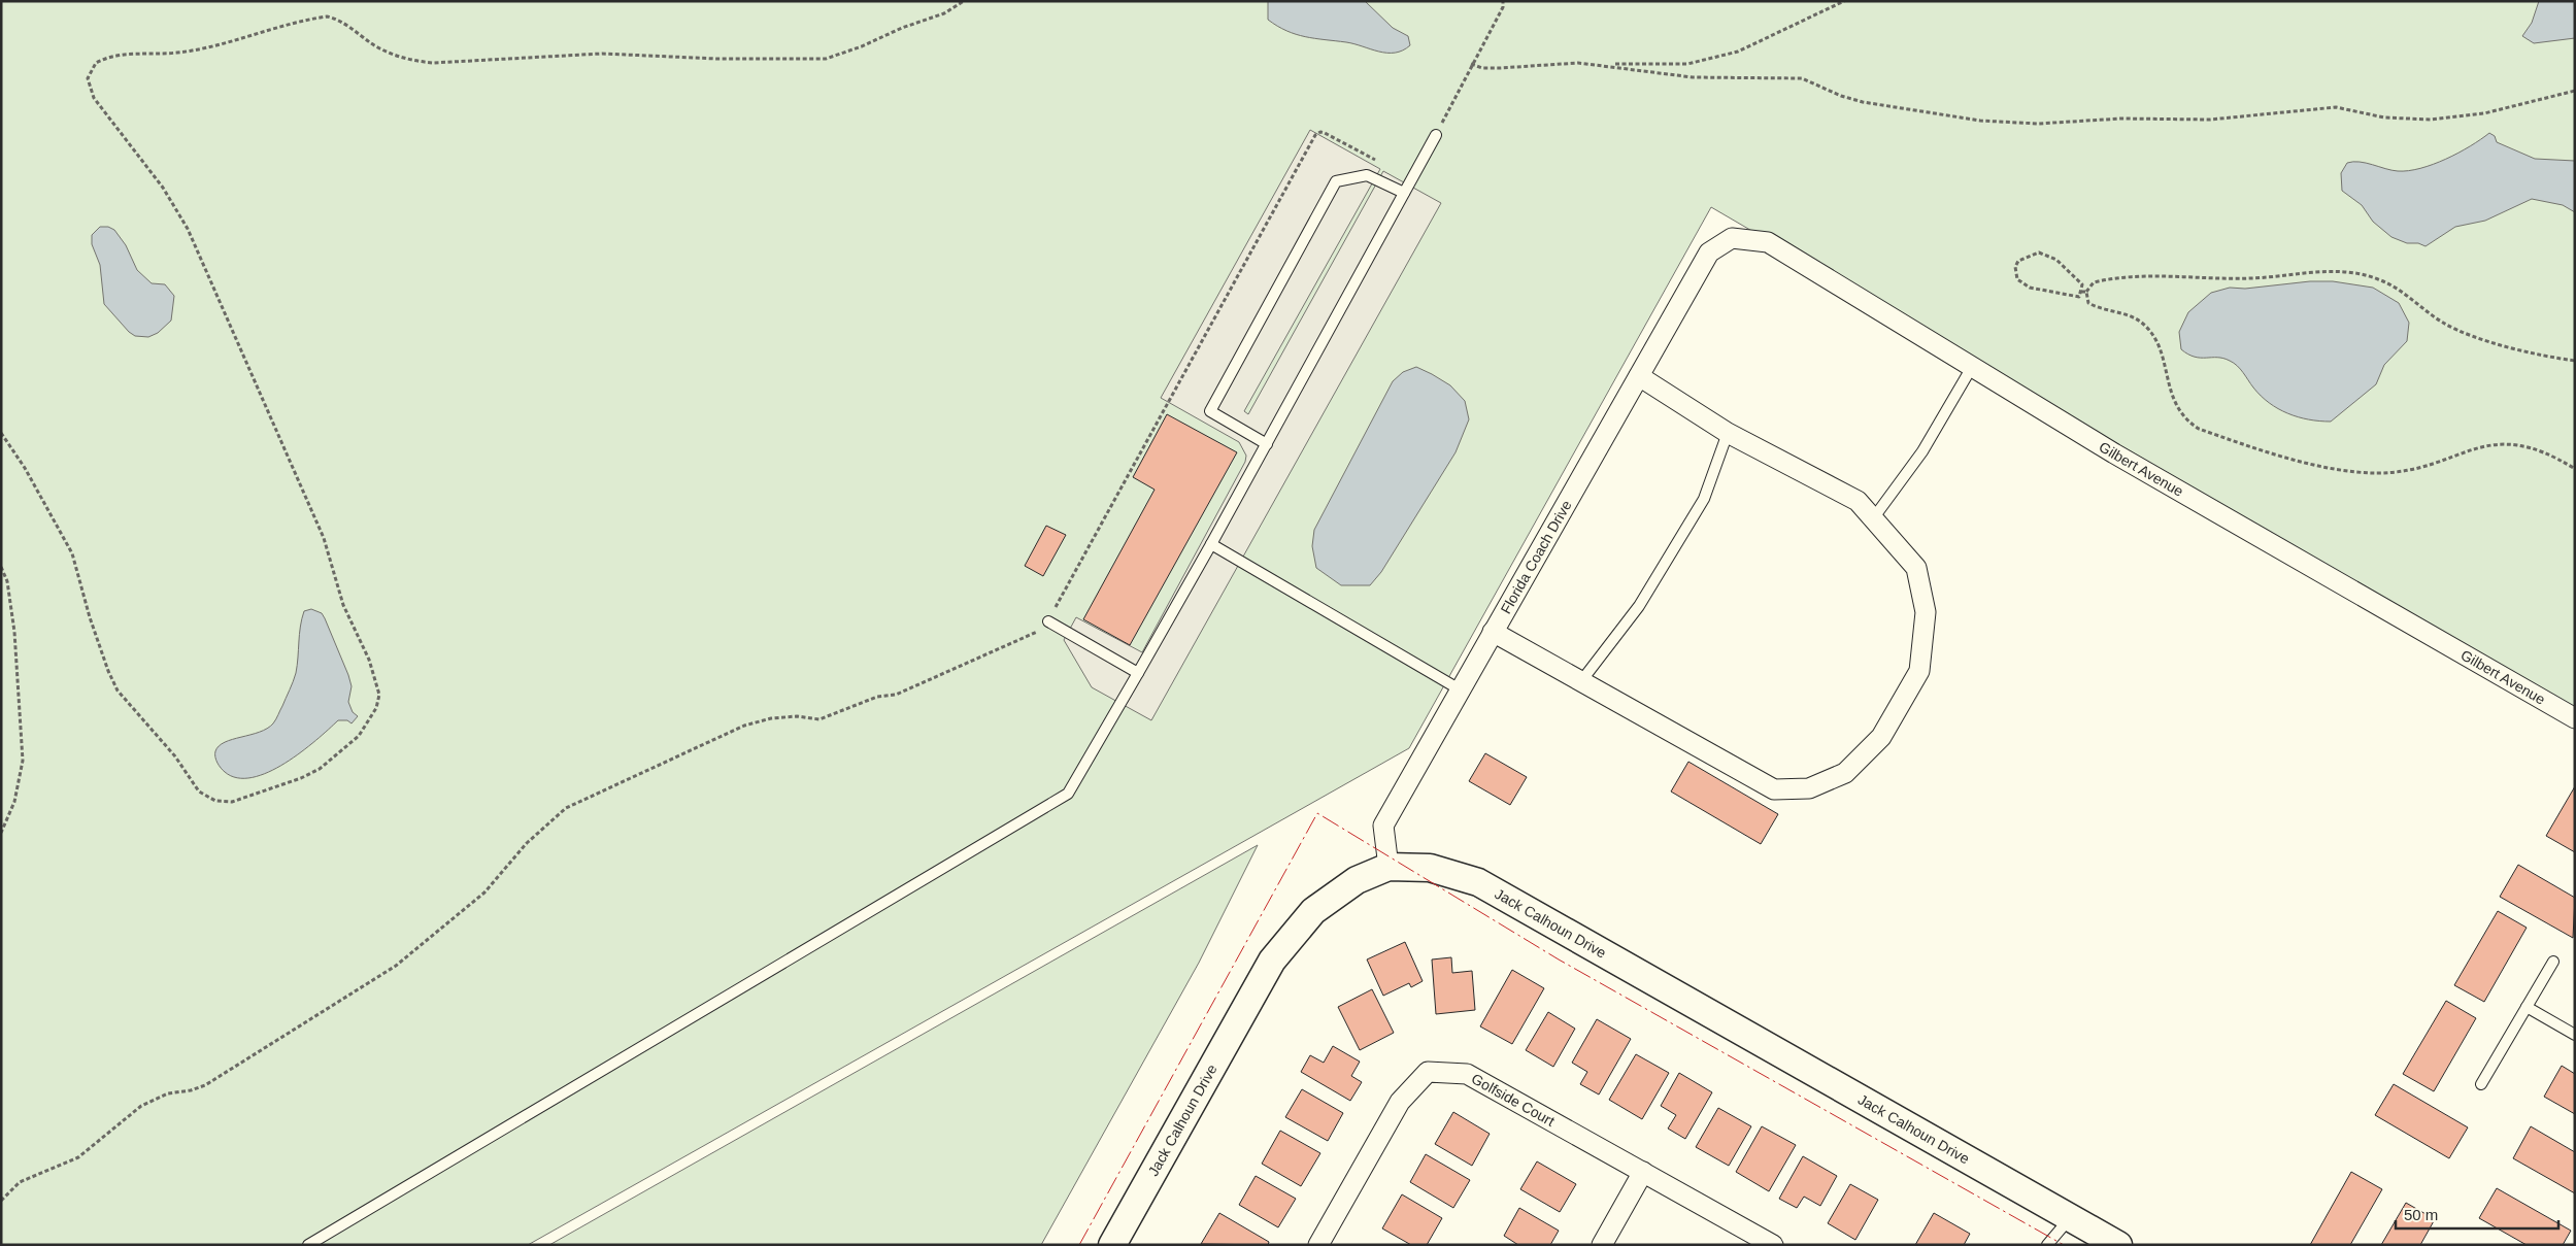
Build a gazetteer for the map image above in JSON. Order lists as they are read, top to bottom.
{
  "streets": {
    "street": [
      "Gilbert Avenue",
      "Florida Coach Drive",
      "Jack Calhoun Drive",
      "Golfside Court"
    ]
  },
  "crossings": [
    ["Gilbert Avenue", "Florida Coach Drive"],
    ["Florida Coach Drive", "Jack Calhoun Drive"]
  ],
  "scale_bar": "50 m"
}
